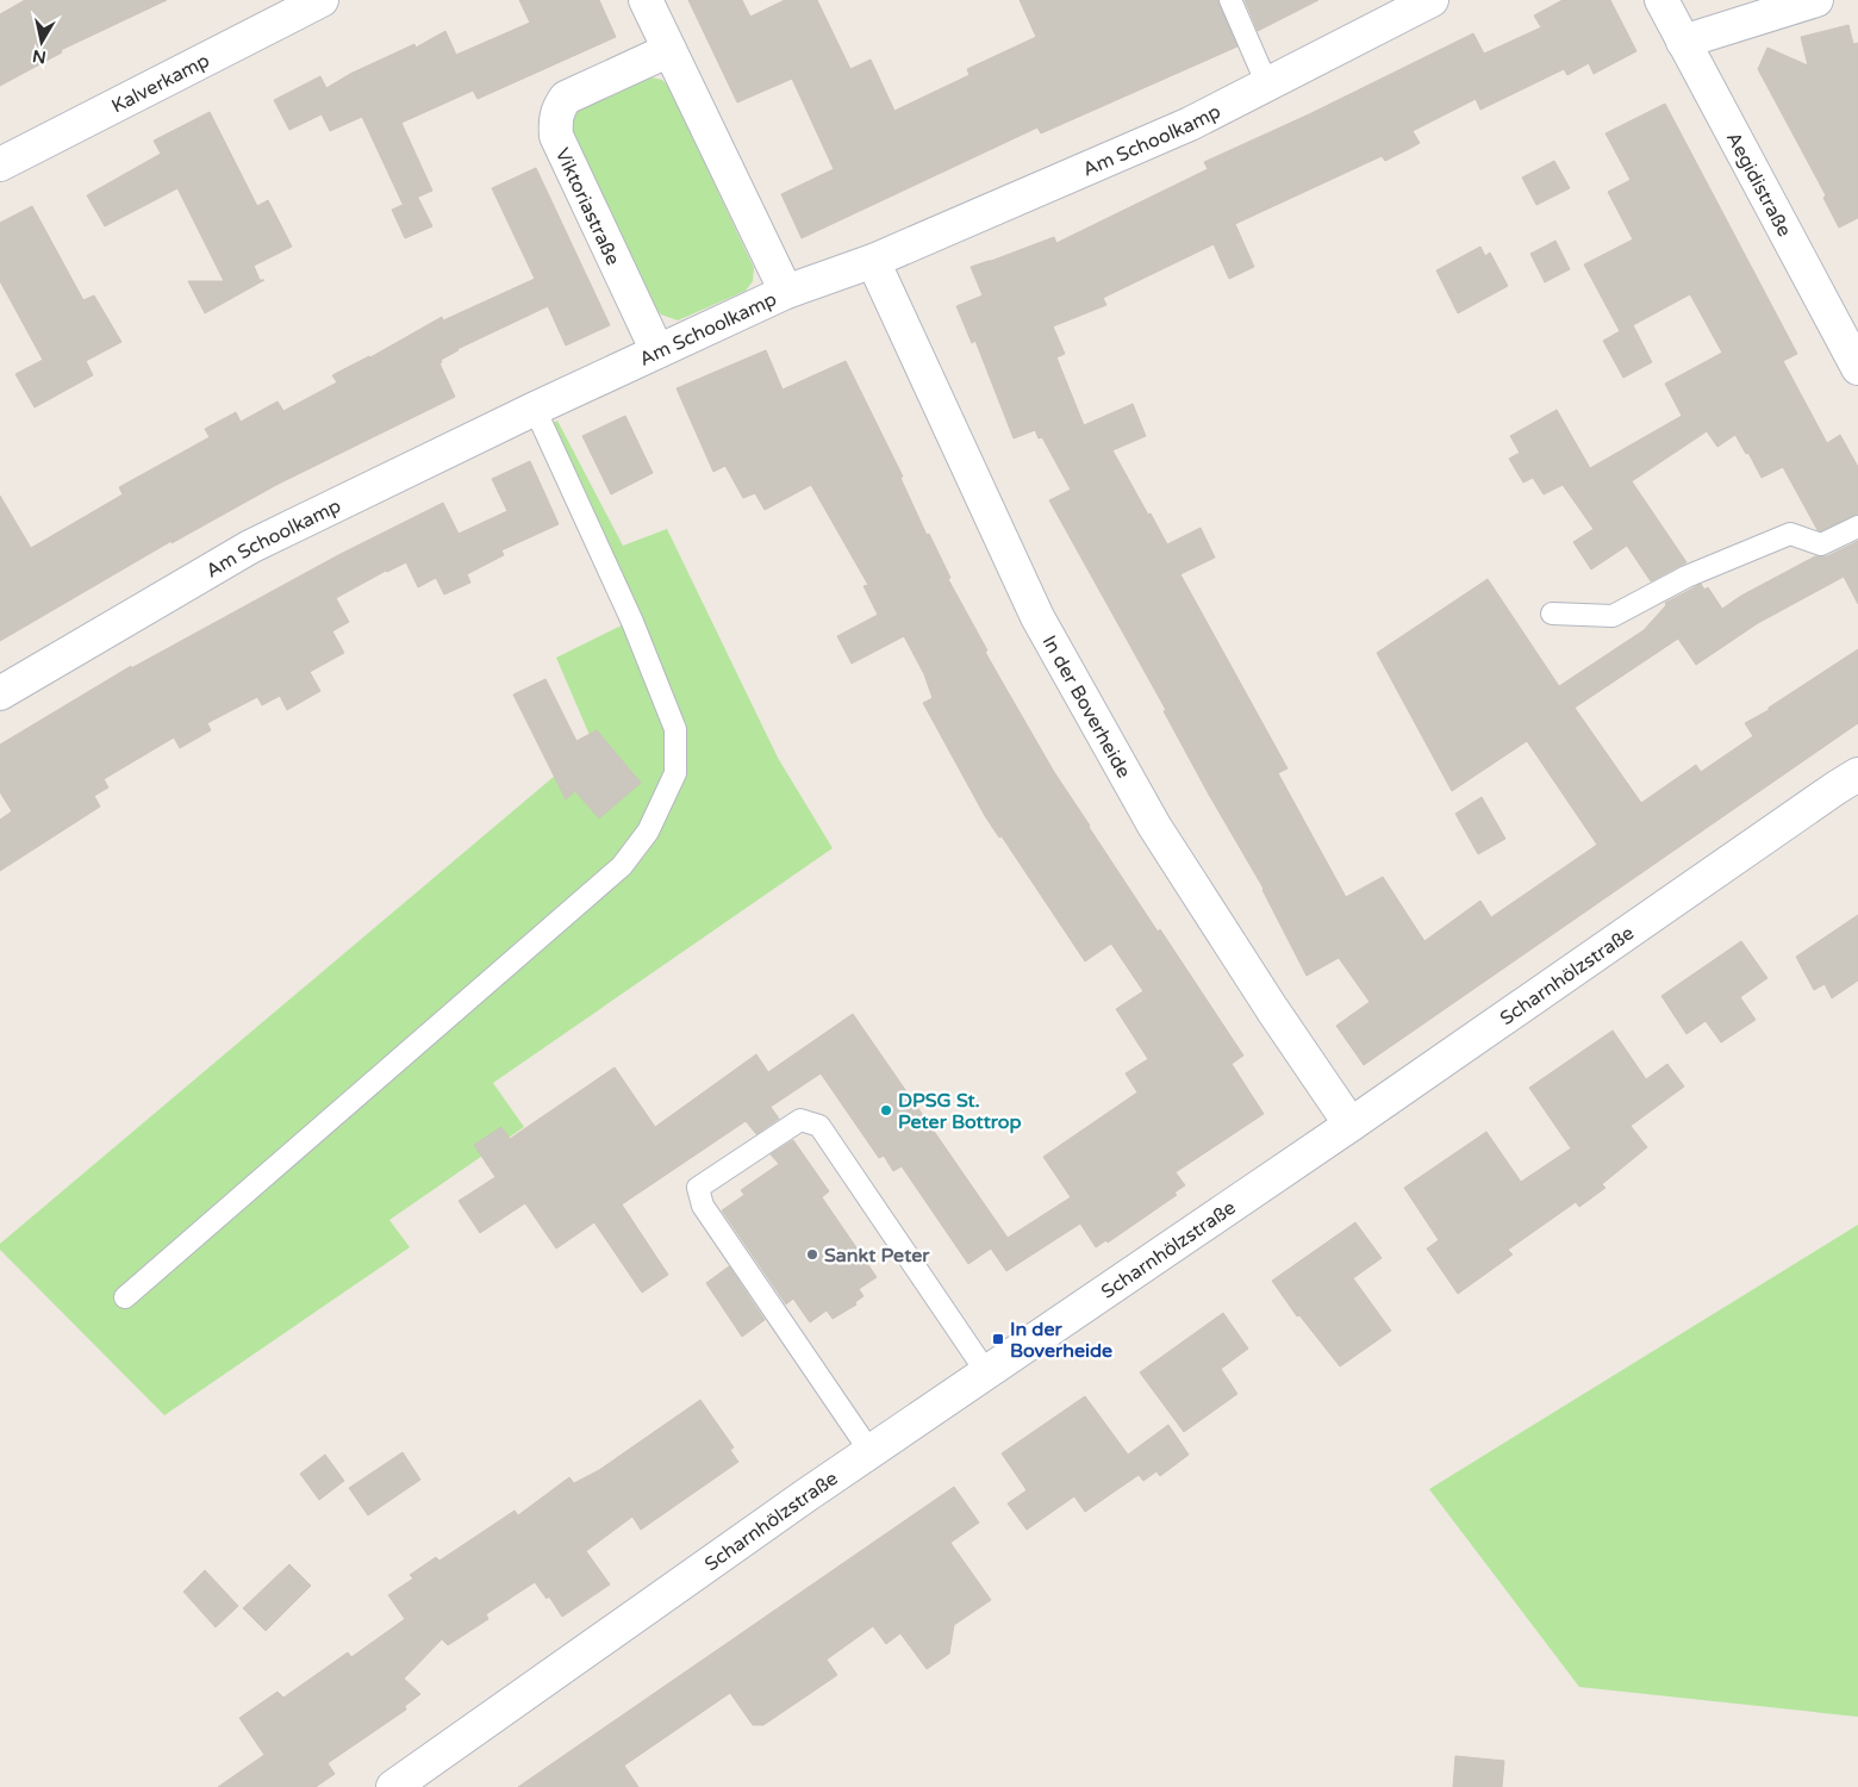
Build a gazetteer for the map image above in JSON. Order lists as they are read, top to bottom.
{
  "streets": {
    "street": [
      "Kalverkamp",
      "Am Schoolkamp",
      "Aegidistraße",
      "Viktoriastraße",
      "In der Boverheide",
      "Scharnhölzstraße"
    ]
  },
  "crossings": [
    ["Am Schoolkamp", "Viktoriastraße"],
    ["Am Schoolkamp", "In der Boverheide"],
    ["In der Boverheide", "Scharnhölzstraße"]
  ],
  "places": {
    "other": ["DPSG St. Peter Bottrop", "Sankt Peter"],
    "transit": ["In der Boverheide"]
  },
  "north": "bottom"
}
